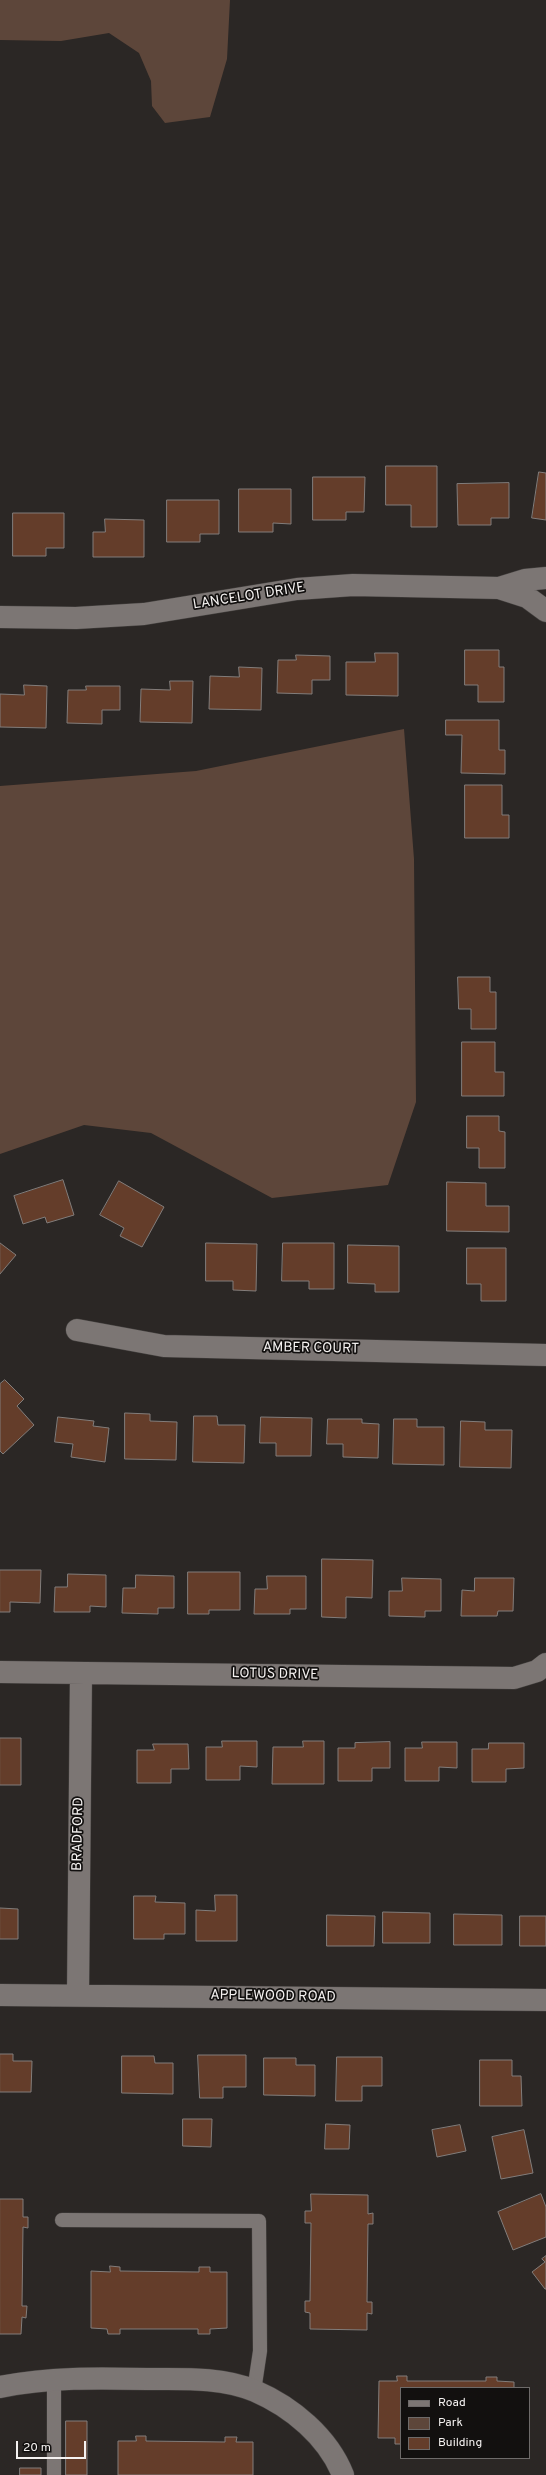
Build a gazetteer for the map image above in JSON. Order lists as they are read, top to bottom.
{
  "streets": {
    "street": [
      "LANCELOT DRIVE",
      "AMBER COURT",
      "LOTUS DRIVE",
      "BRADFORD",
      "APPLEWOOD ROAD"
    ]
  },
  "crossings": [
    ["LOTUS DRIVE", "BRADFORD"],
    ["BRADFORD", "APPLEWOOD ROAD"]
  ],
  "legend": ["Road", "Park", "Building"],
  "scale_bar": "20 m"
}
